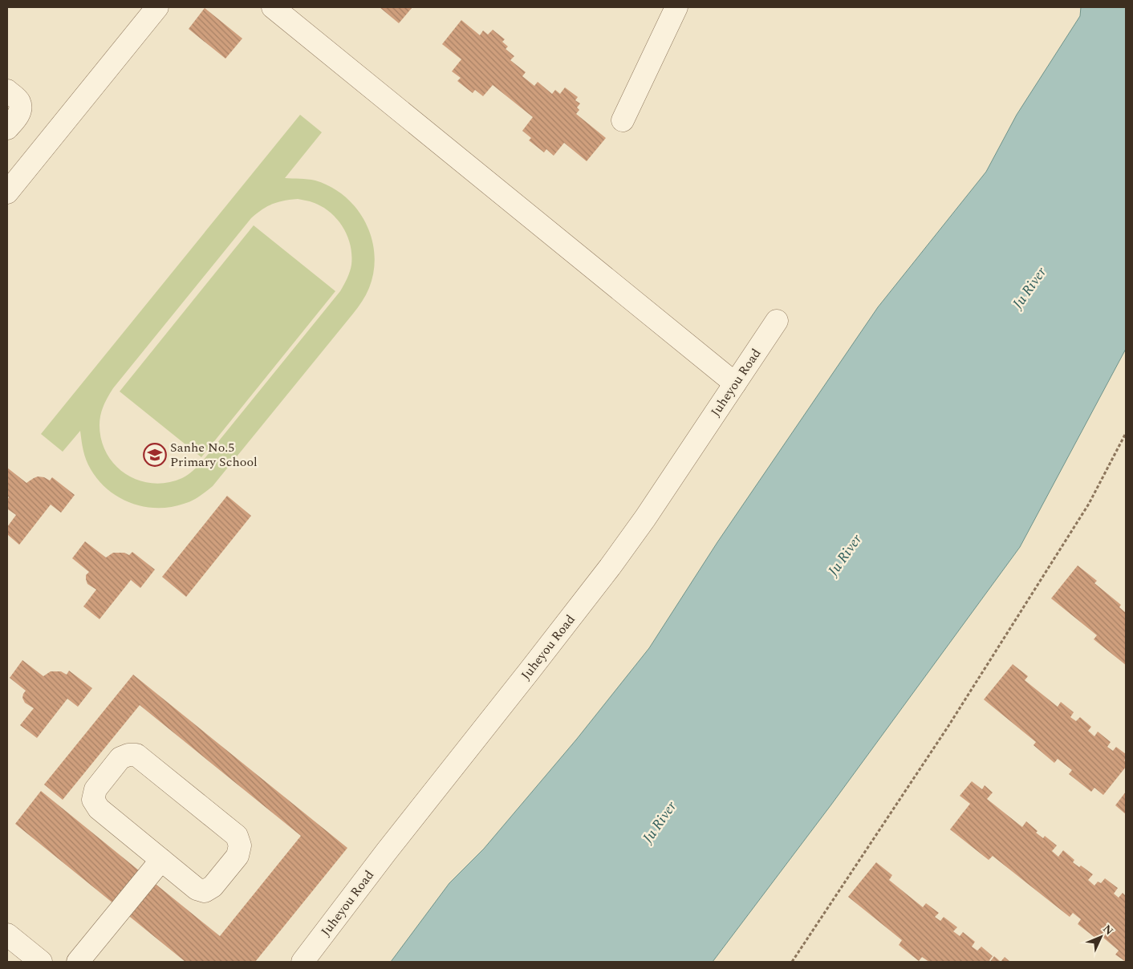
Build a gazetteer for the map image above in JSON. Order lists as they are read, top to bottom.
{
  "streets": {
    "street": ["Juheyou Road"]
  },
  "water": ["Ju River"],
  "places": {
    "school or university": ["Sanhe No.5 Primary School"]
  },
  "north": "top right"
}
